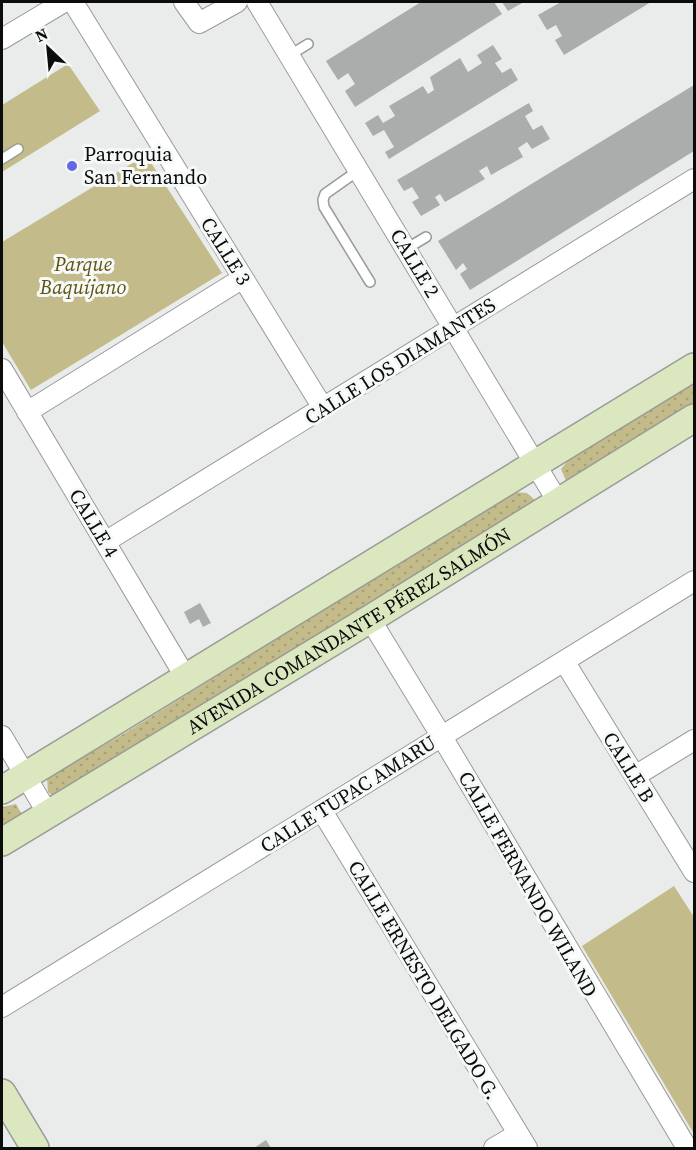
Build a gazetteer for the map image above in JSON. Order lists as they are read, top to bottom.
{
  "streets": {
    "main road": ["AVENIDA COMANDANTE PÉREZ SALMÓN"],
    "street": [
      "CALLE 3",
      "CALLE 2",
      "CALLE LOS DIAMANTES",
      "CALLE 4",
      "CALLE B",
      "CALLE TUPAC AMARU",
      "CALLE FERNANDO WILAND",
      "CALLE ERNESTO DELGADO G."
    ]
  },
  "crossings": [
    ["CALLE 3", "CALLE LOS DIAMANTES"],
    ["CALLE 2", "CALLE LOS DIAMANTES"],
    ["CALLE 2", "AVENIDA COMANDANTE PÉREZ SALMÓN"],
    ["CALLE LOS DIAMANTES", "CALLE 4"],
    ["AVENIDA COMANDANTE PÉREZ SALMÓN", "CALLE FERNANDO WILAND"],
    ["CALLE B", "CALLE TUPAC AMARU"],
    ["CALLE TUPAC AMARU", "CALLE FERNANDO WILAND"],
    ["CALLE TUPAC AMARU", "CALLE ERNESTO DELGADO G."]
  ],
  "parks": ["Parque Baquíjano"],
  "places": ["Parroquia San Fernando"],
  "north": "top left"
}
